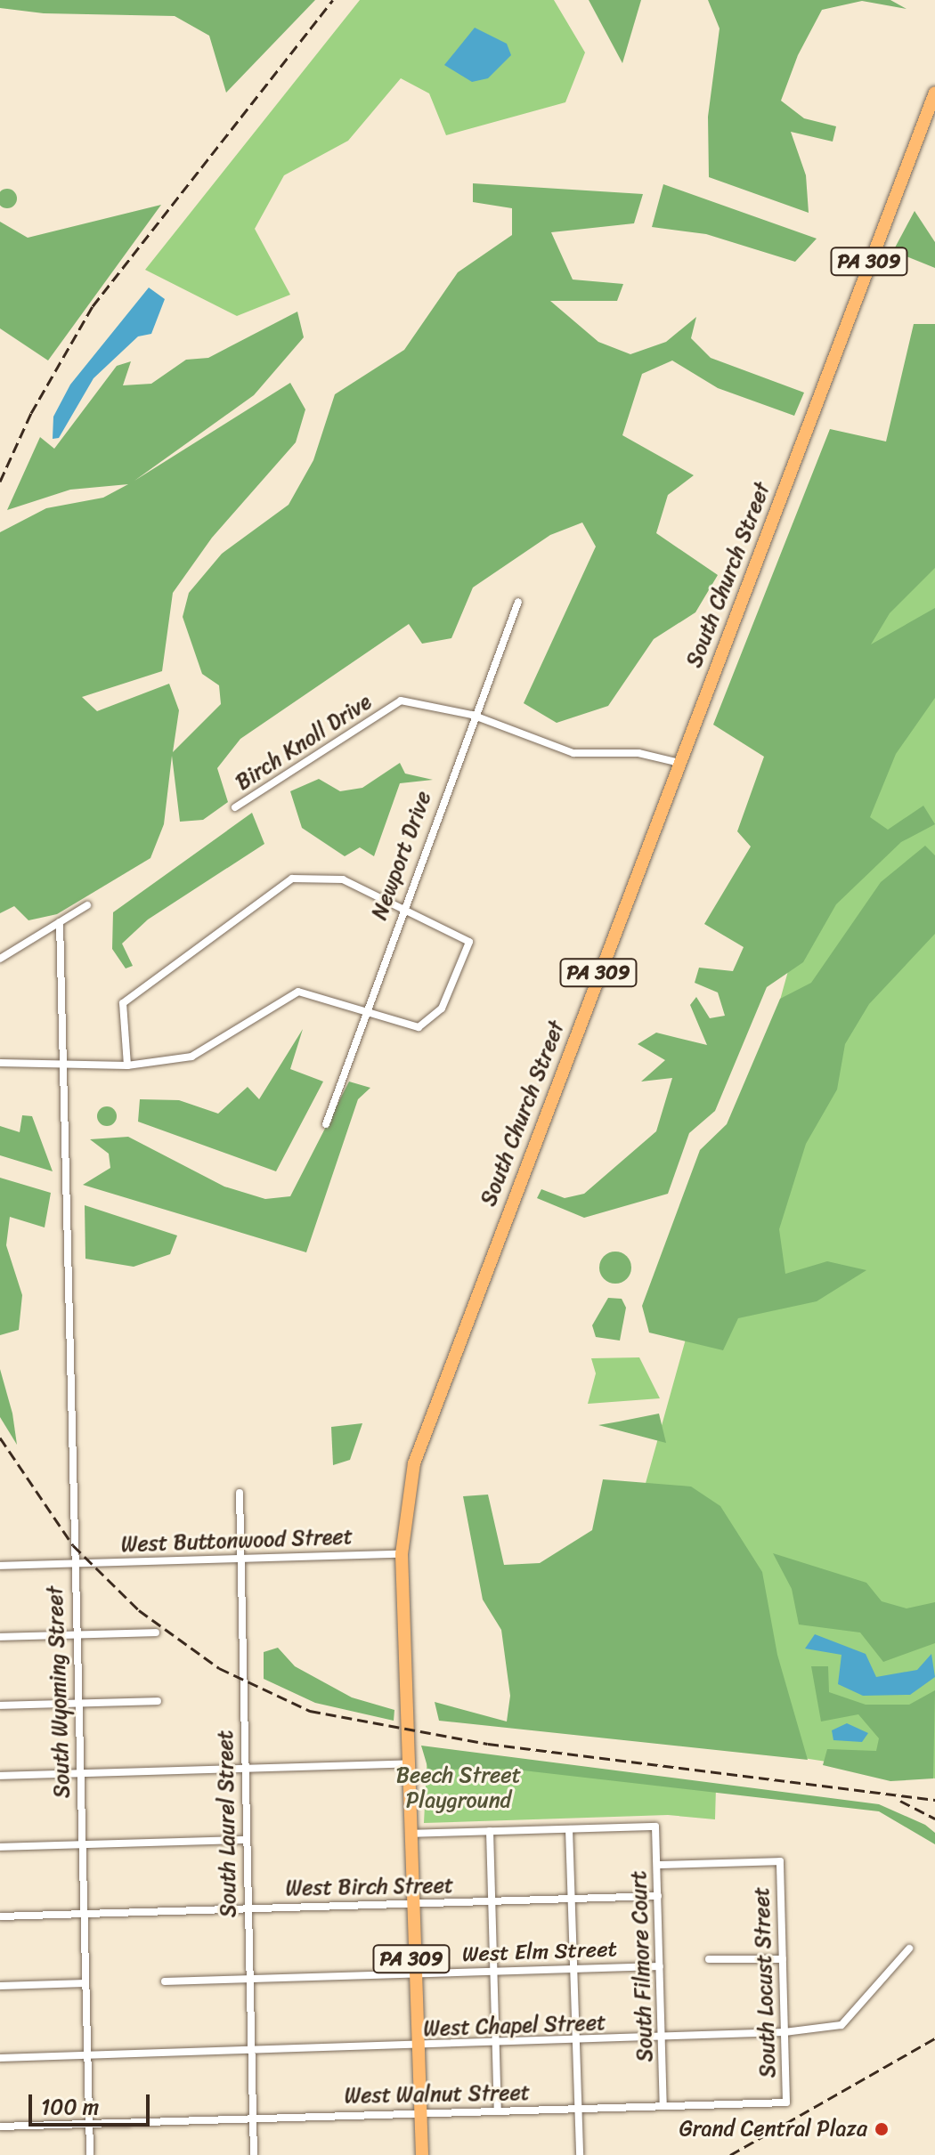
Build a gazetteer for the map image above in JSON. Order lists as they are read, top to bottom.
{
  "streets": {
    "highway": ["PA 309", "South Church Street"],
    "street": [
      "Birch Knoll Drive",
      "Newport Drive",
      "West Buttonwood Street",
      "South Wyoming Street",
      "South Laurel Street",
      "West Birch Street",
      "West Elm Street",
      "South Filmore Court",
      "South Locust Street",
      "West Chapel Street",
      "West Walnut Street"
    ]
  },
  "crossings": [
    ["South Church Street", "Birch Knoll Drive"],
    ["South Church Street", "West Buttonwood Street"],
    ["South Church Street", "West Birch Street"],
    ["South Church Street", "West Elm Street"],
    ["South Church Street", "West Chapel Street"],
    ["South Church Street", "West Walnut Street"],
    ["Birch Knoll Drive", "Newport Drive"],
    ["West Buttonwood Street", "South Wyoming Street"],
    ["West Buttonwood Street", "South Laurel Street"],
    ["South Wyoming Street", "West Birch Street"],
    ["South Wyoming Street", "West Chapel Street"],
    ["South Wyoming Street", "West Walnut Street"],
    ["South Laurel Street", "West Birch Street"],
    ["South Laurel Street", "West Elm Street"],
    ["South Laurel Street", "West Chapel Street"],
    ["South Laurel Street", "West Walnut Street"],
    ["West Birch Street", "South Filmore Court"],
    ["West Elm Street", "South Filmore Court"],
    ["South Filmore Court", "South Locust Street"],
    ["South Filmore Court", "West Chapel Street"],
    ["South Filmore Court", "West Walnut Street"],
    ["South Locust Street", "West Chapel Street"],
    ["South Locust Street", "West Walnut Street"]
  ],
  "parks": ["Beech Street Playground"],
  "places": ["Grand Central Plaza"],
  "scale_bar": "100 m"
}
